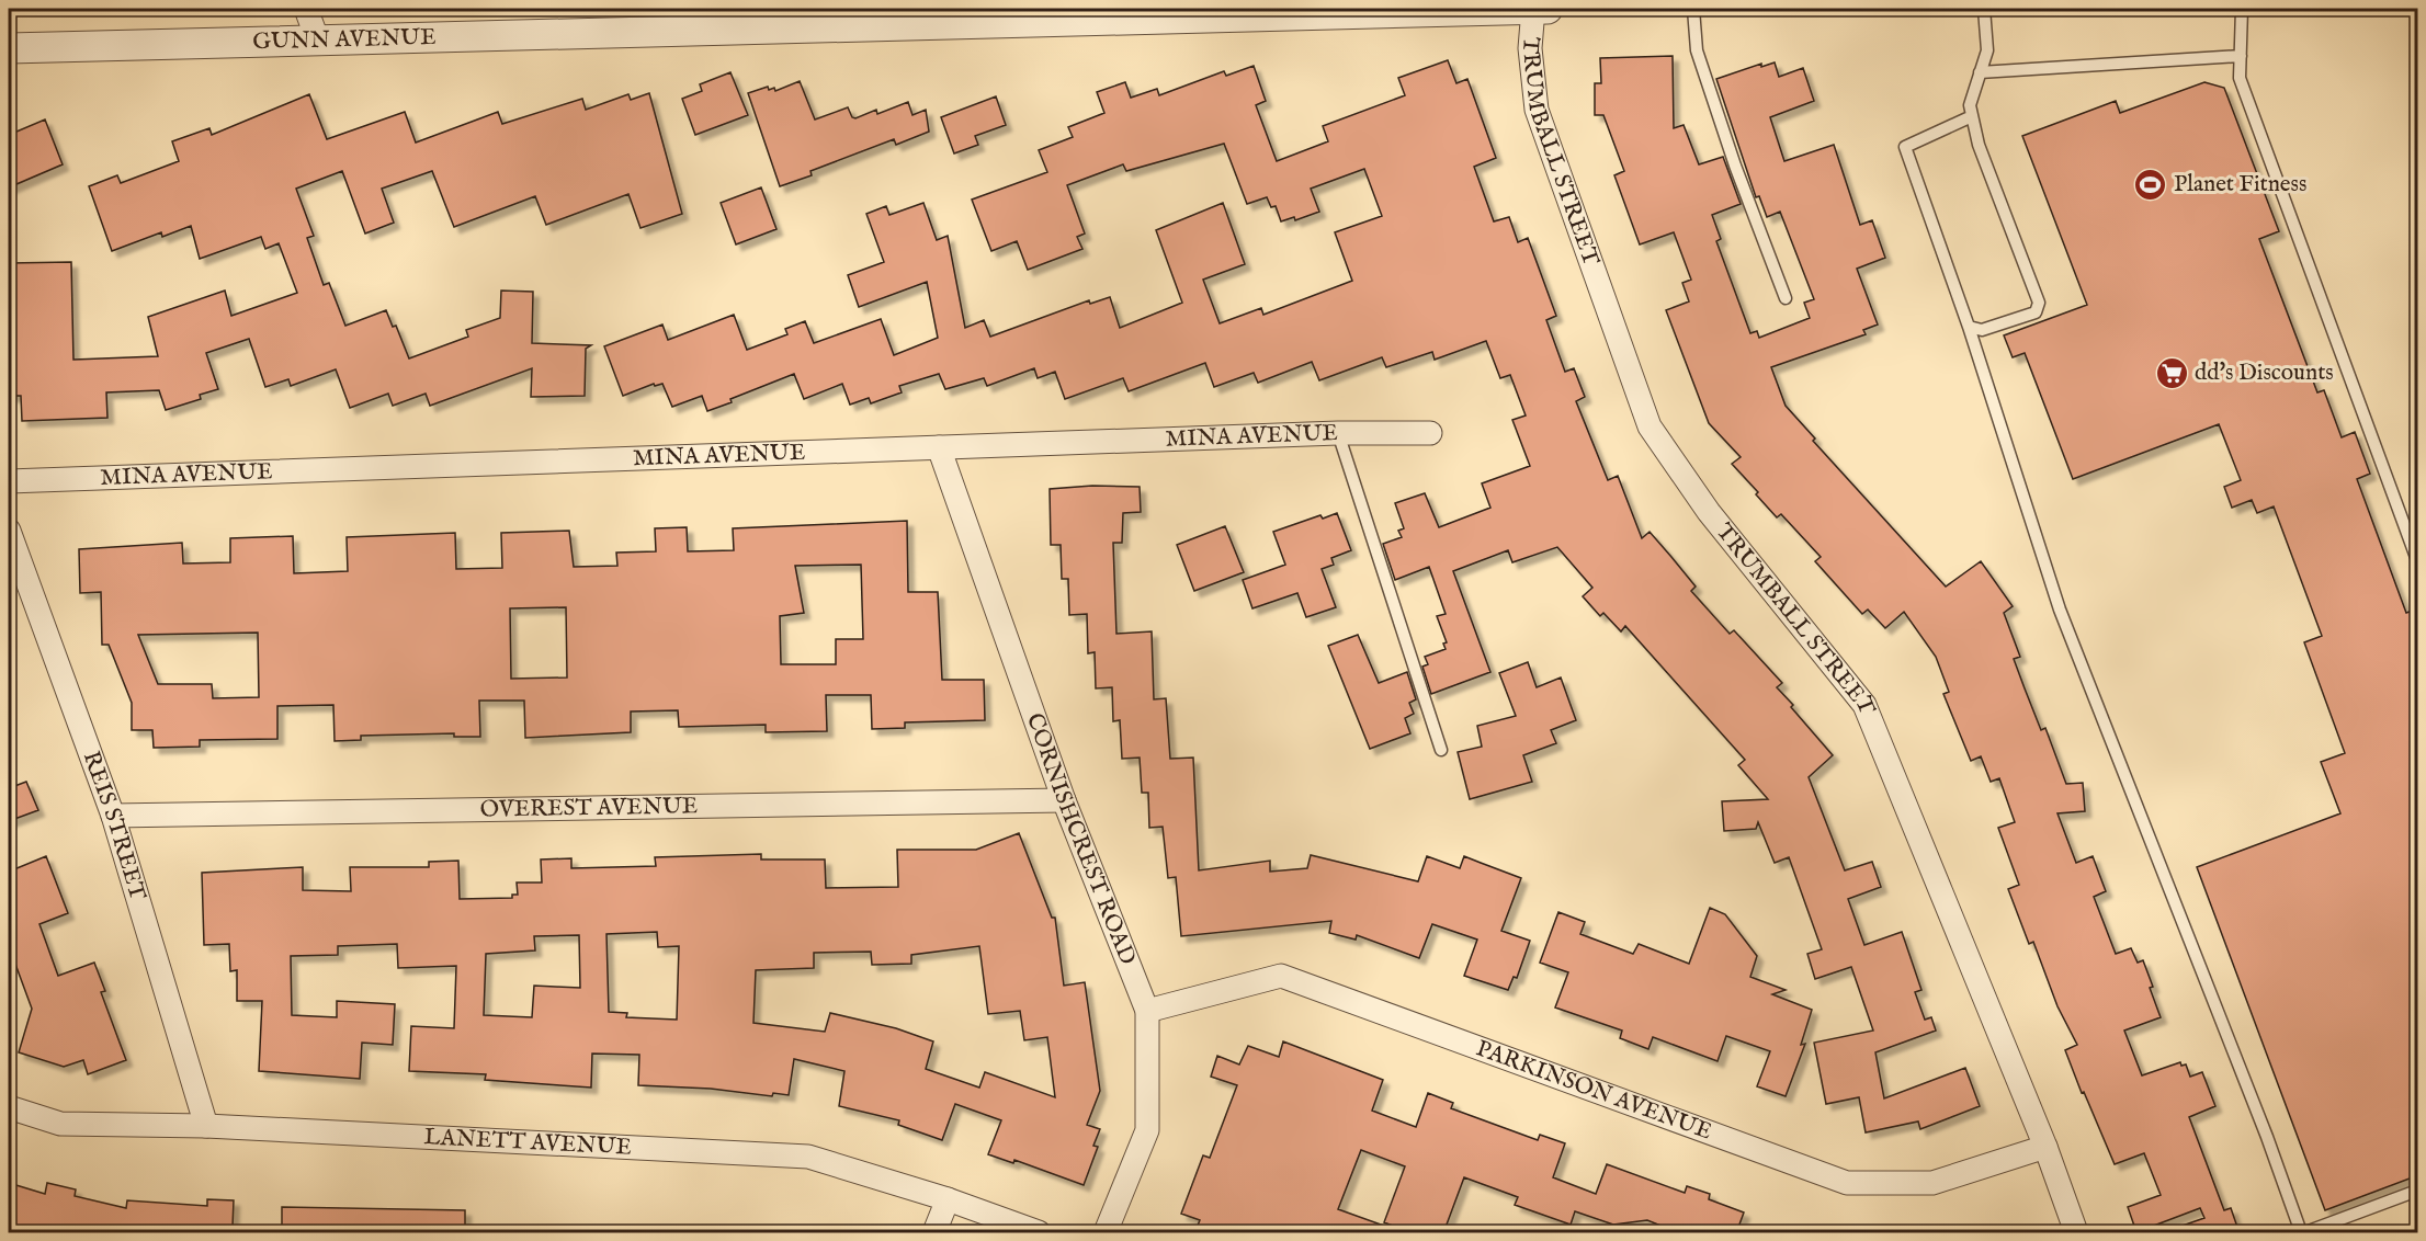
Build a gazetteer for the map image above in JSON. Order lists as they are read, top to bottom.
{
  "streets": {
    "street": [
      "GUNN AVENUE",
      "TRUMBALL STREET",
      "MINA AVENUE",
      "OVEREST AVENUE",
      "REIS STREET",
      "CORNISHCREST ROAD",
      "PARKINSON AVENUE",
      "LANETT AVENUE"
    ]
  },
  "crossings": [
    ["GUNN AVENUE", "TRUMBALL STREET"],
    ["TRUMBALL STREET", "PARKINSON AVENUE"],
    ["MINA AVENUE", "CORNISHCREST ROAD"],
    ["OVEREST AVENUE", "REIS STREET"],
    ["OVEREST AVENUE", "CORNISHCREST ROAD"],
    ["REIS STREET", "LANETT AVENUE"],
    ["CORNISHCREST ROAD", "PARKINSON AVENUE"]
  ],
  "places": {
    "sports": ["Planet Fitness"],
    "supermarket": ["dd's Discounts"]
  }
}
